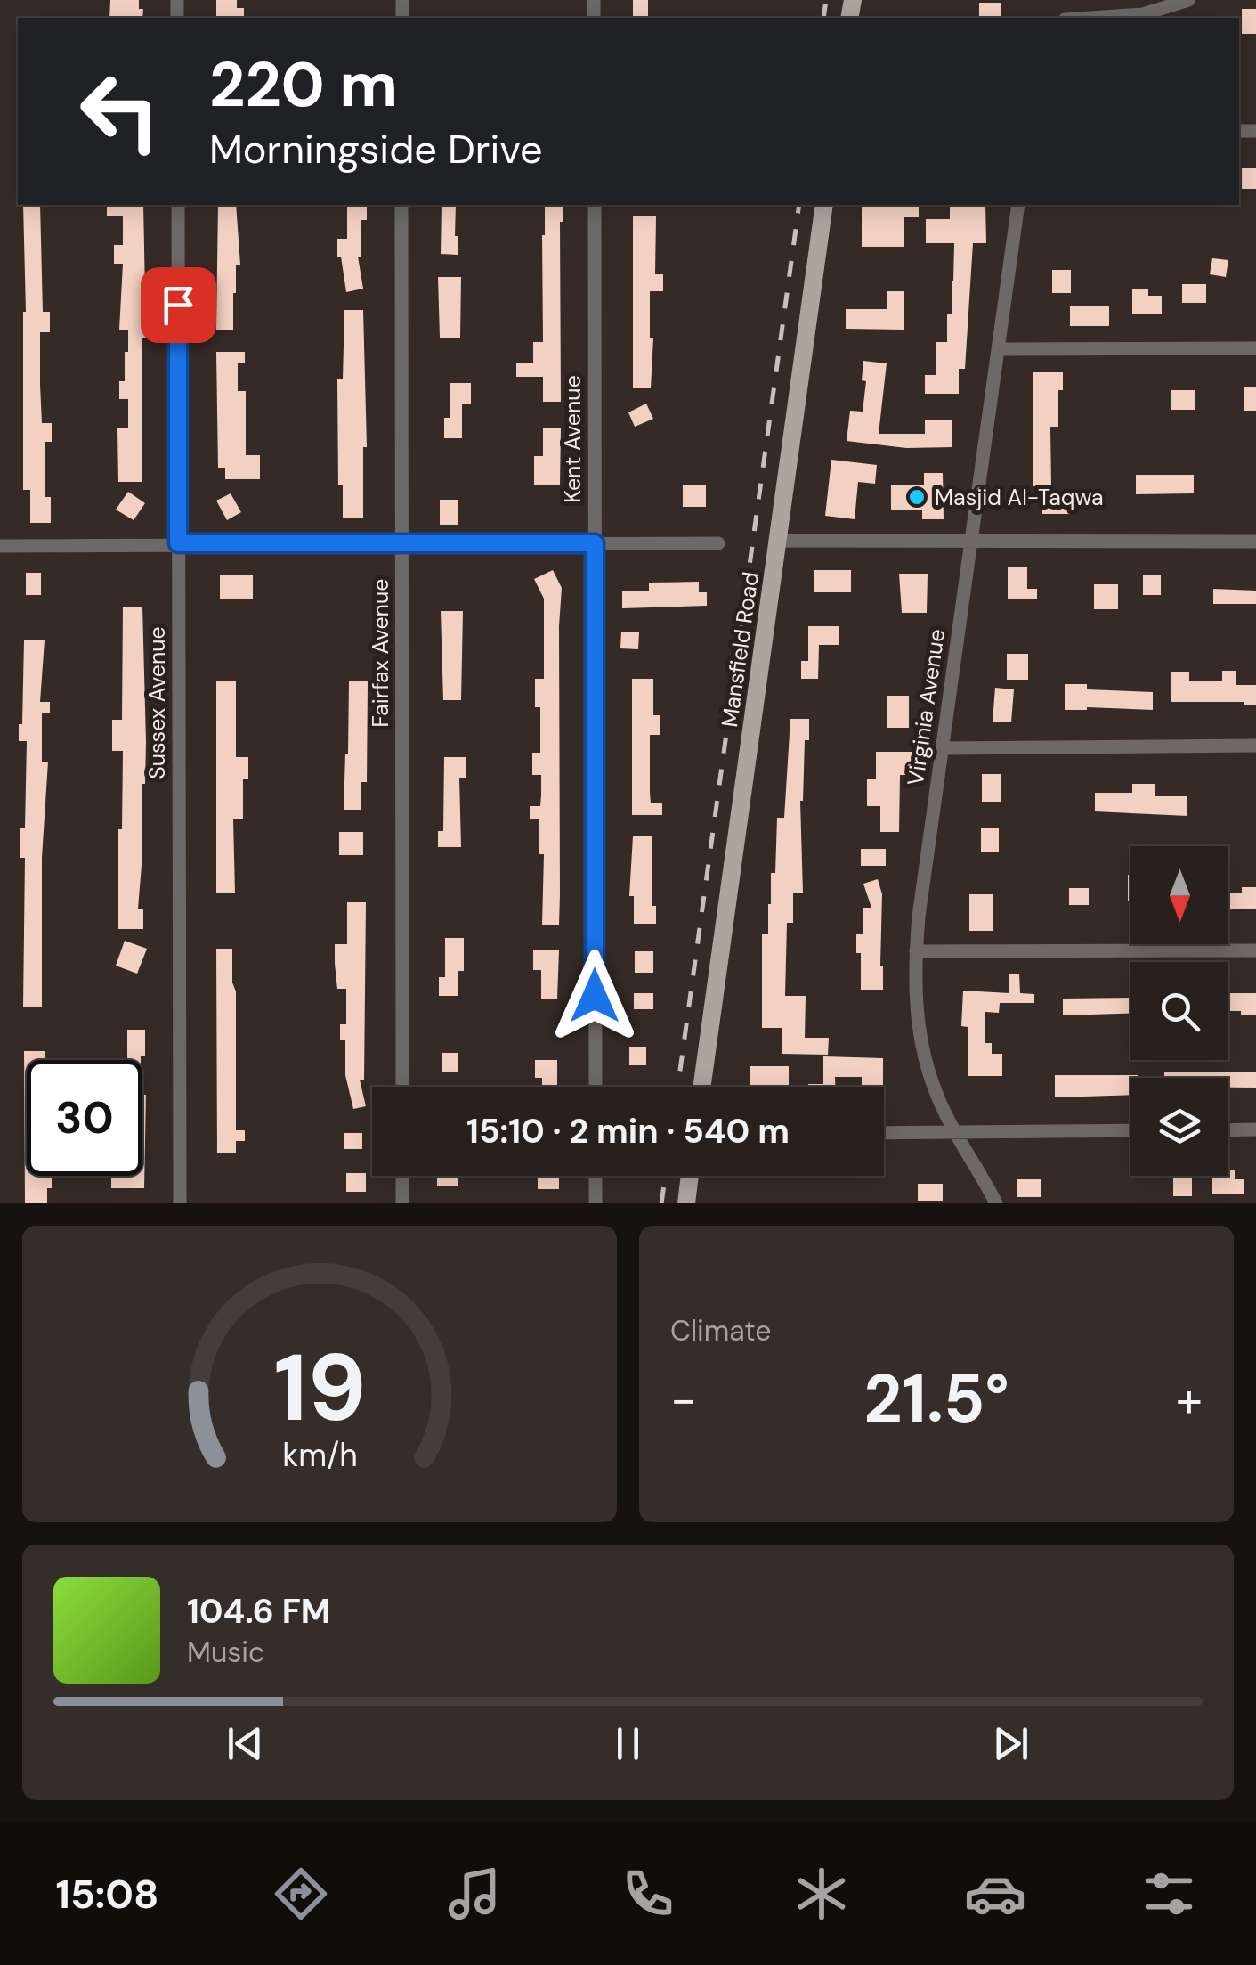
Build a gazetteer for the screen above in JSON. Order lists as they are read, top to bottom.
{
  "streets": {
    "main road": ["Mansfield Road"],
    "street": [
      "Kent Avenue",
      "Fairfax Avenue",
      "Sussex Avenue",
      "Virginia Avenue"
    ]
  },
  "places": ["Masjid Al-Taqwa"],
  "north": "bottom",
  "page": {
    "turn": ["220 m", "Morningside Drive"],
    "limit": "30",
    "trip": "15:10 · 2 min · 540 m",
    "tile": "Climate",
    "heat": ["−", "21.5°", "+"],
    "song": ["104.6 FM", "Music"],
    "tabs": "15:08",
    "gauge": ["19", "km/h"]
  }
}
